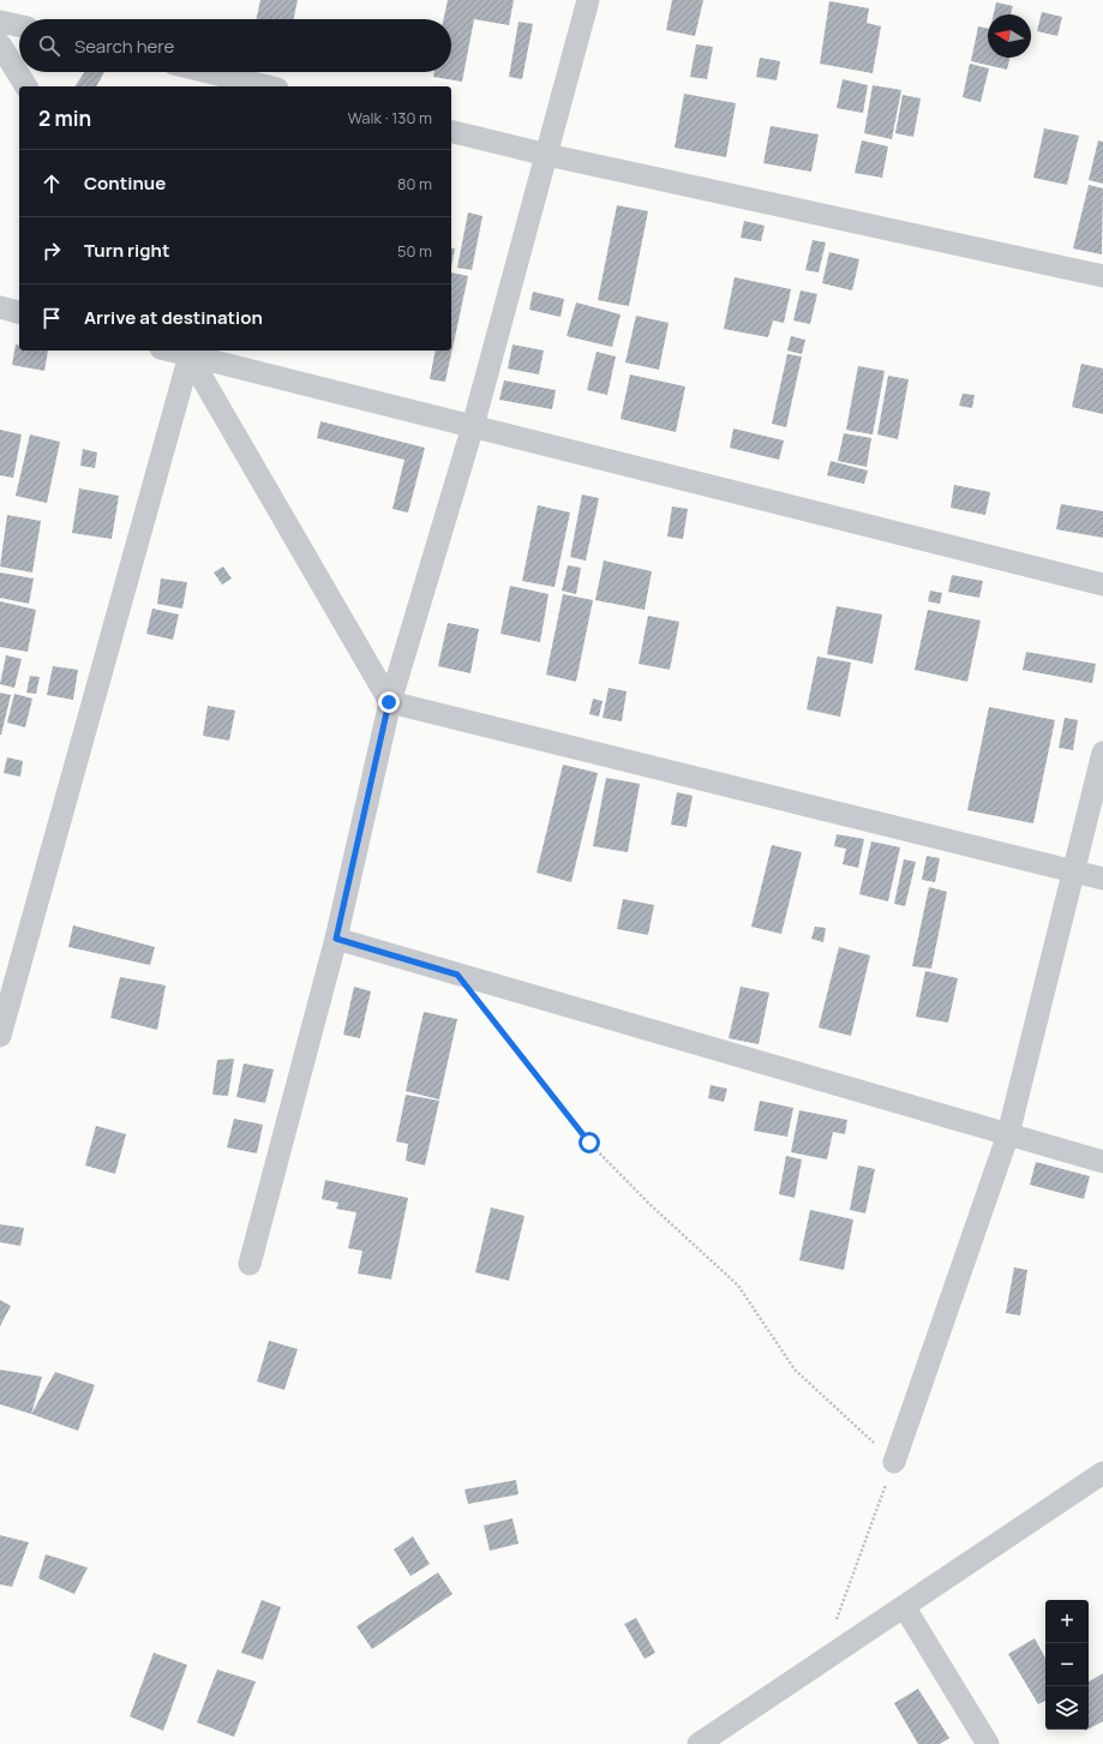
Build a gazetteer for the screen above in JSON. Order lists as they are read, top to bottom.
{
  "north": "left",
  "page": {
    "search": "Search here",
    "heading": ["2 min", "Walk · 130 m"],
    "list": [
      ["Continue", "80 m"],
      ["Turn right", "50 m"],
      "Arrive at destination"
    ],
    "map_buttons": ["+", "−"]
  }
}
